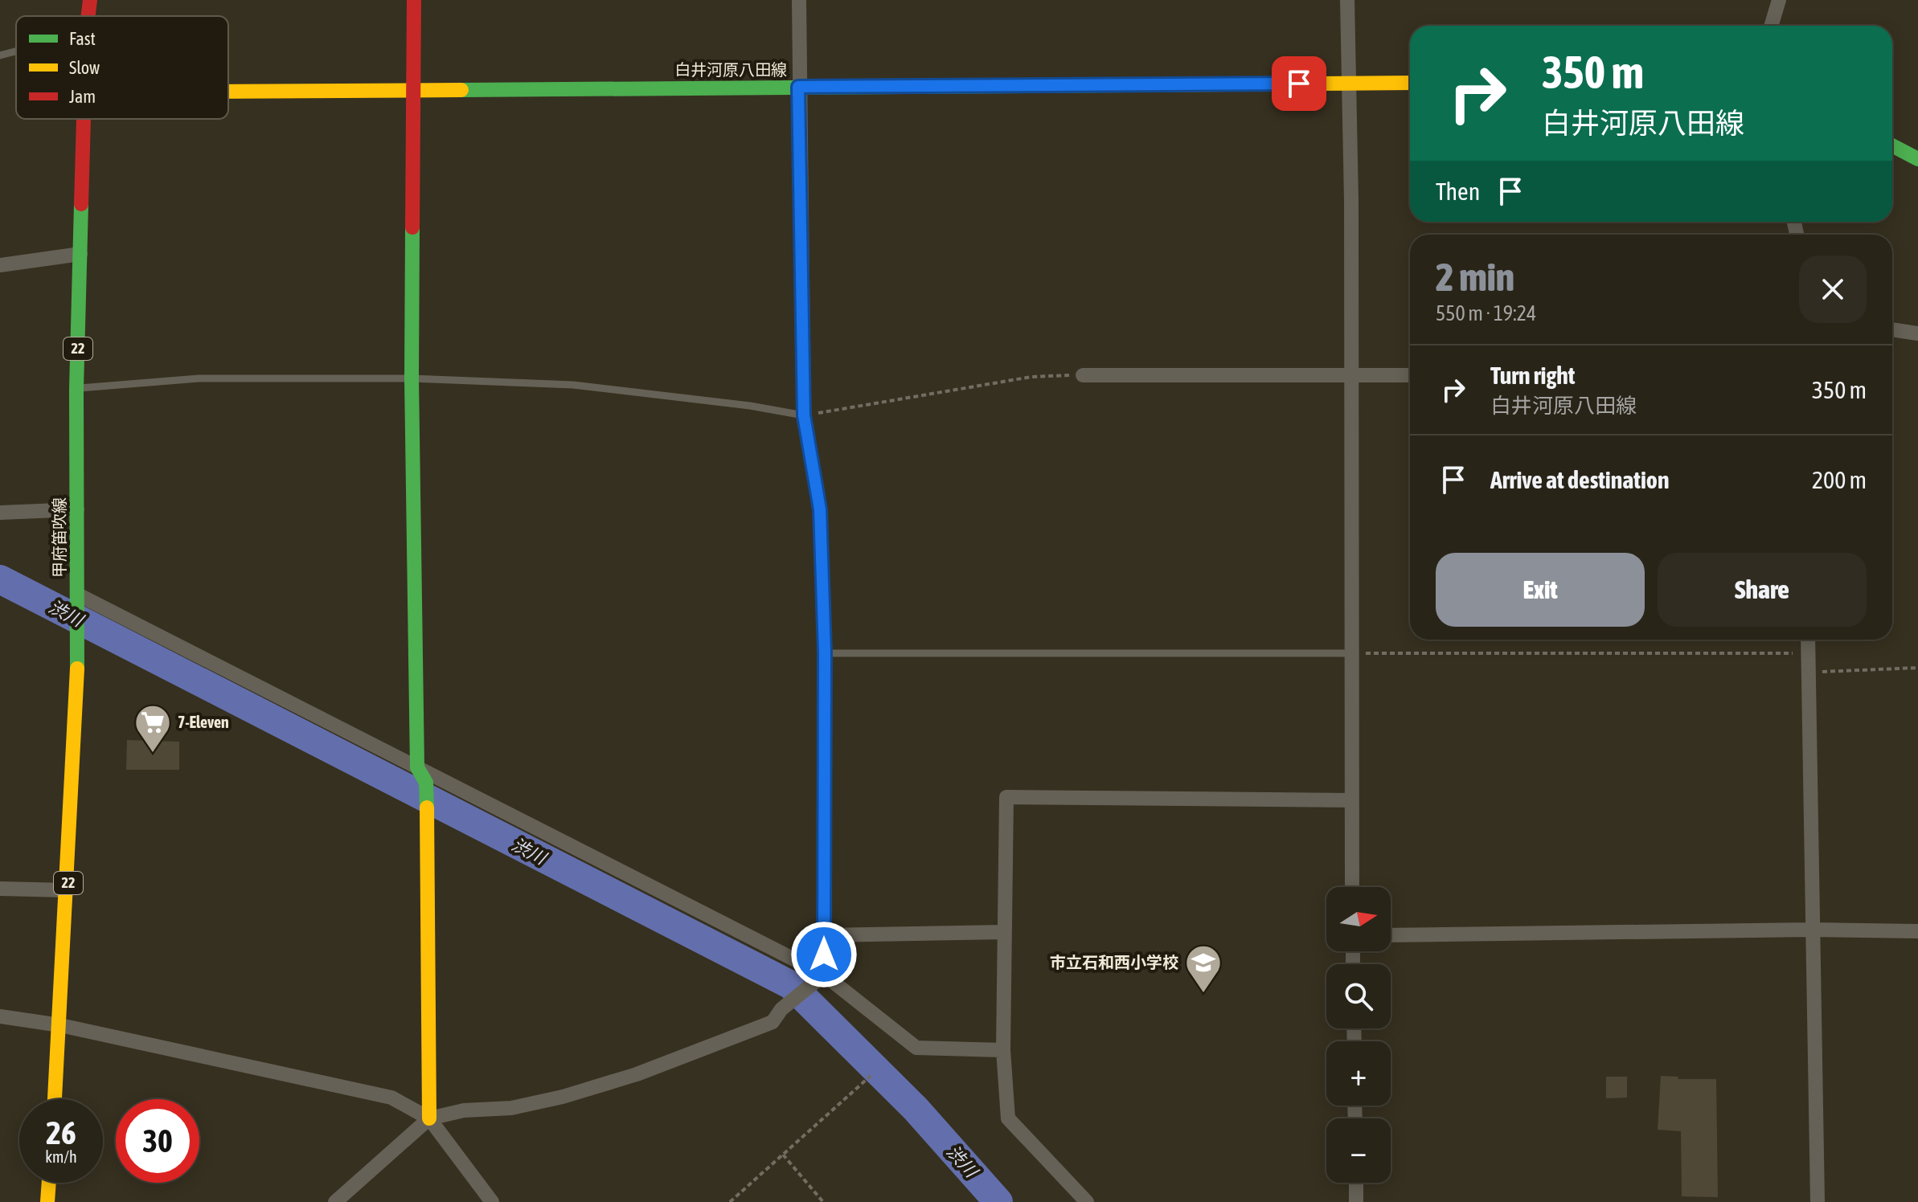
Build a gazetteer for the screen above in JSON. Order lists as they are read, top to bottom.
{
  "streets": {
    "main road": ["白井河原八田線", "22", "甲府笛吹線"]
  },
  "water": ["渋川"],
  "places": {
    "supermarket": ["7-Eleven"],
    "school or university": ["市立石和西小学校"]
  },
  "legend": ["Fast", "Slow", "Jam"],
  "north": "right",
  "page": {
    "turn": ["350 m", "白井河原八田線"],
    "then": "Then",
    "heading": ["2 min", "550 m · 19:24"],
    "list": [
      {
        "name": "Turn right",
        "note": "白井河原八田線",
        "value": "350 m"
      },
      {
        "name": "Arrive at destination",
        "value": "200 m"
      }
    ],
    "buttons": ["Exit", "Share"],
    "map_buttons": ["+", "−"],
    "speed": "26 km/h",
    "limit": "30"
  }
}
